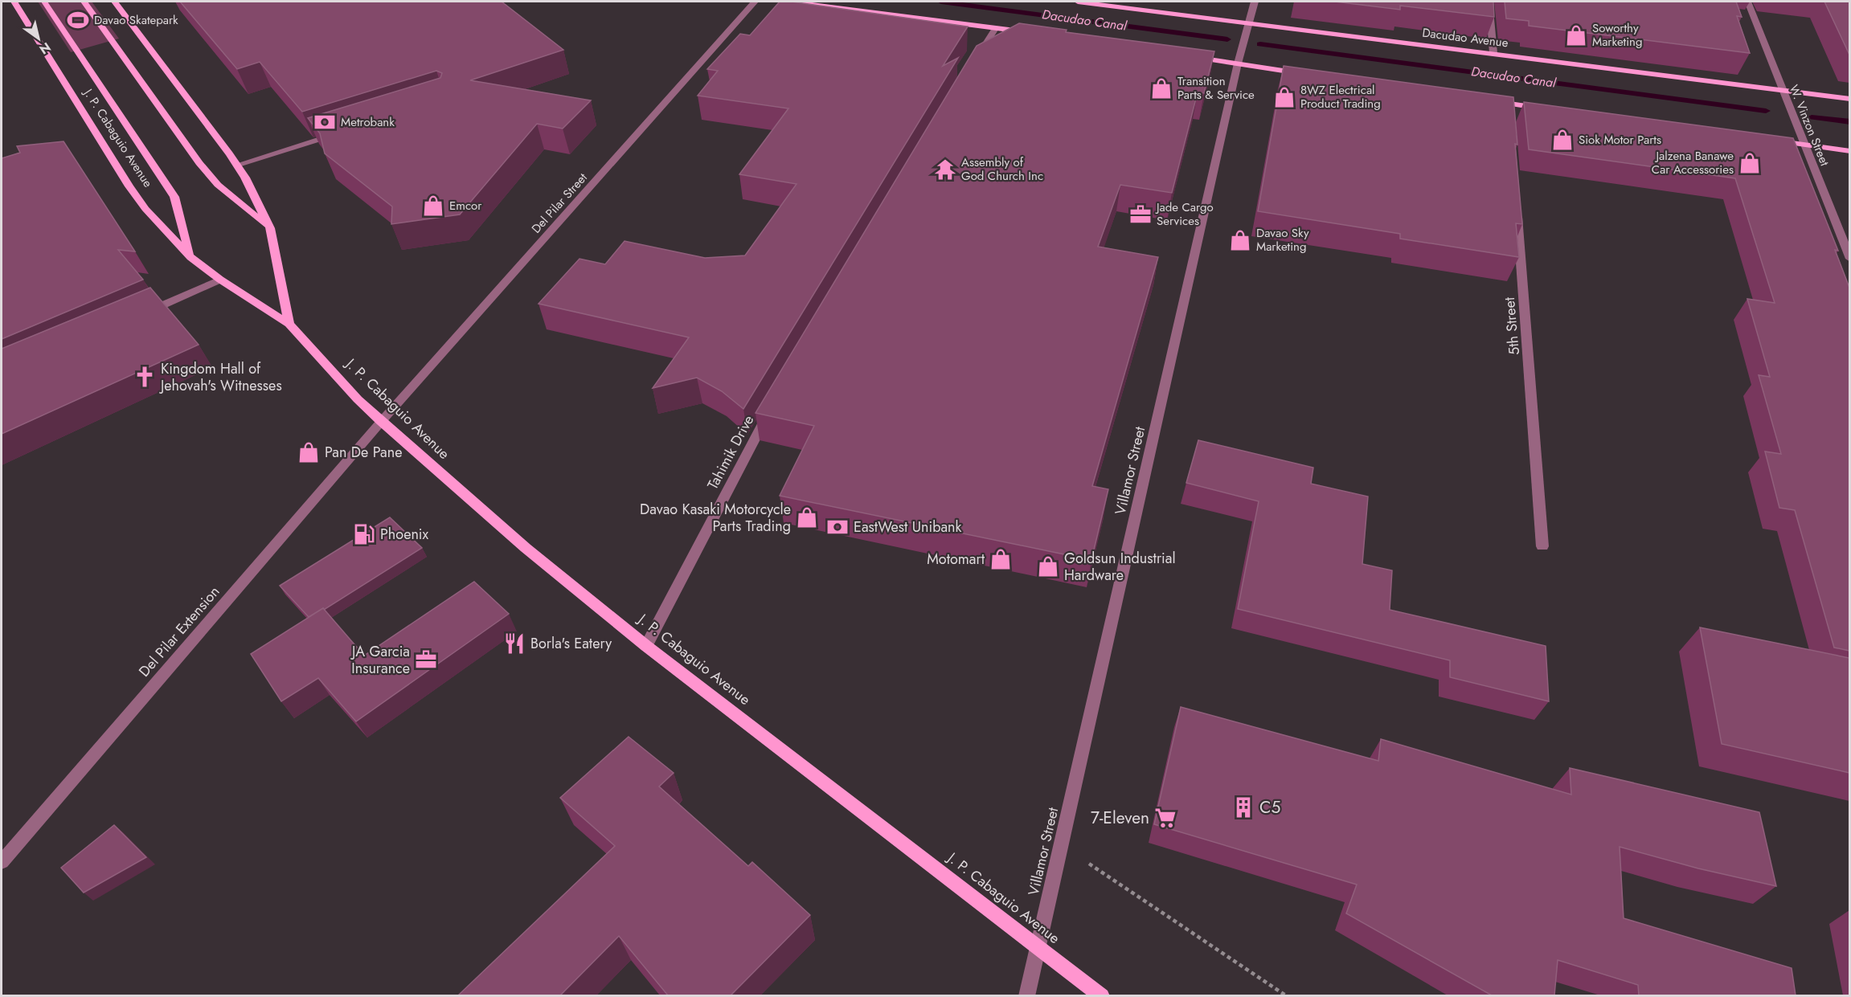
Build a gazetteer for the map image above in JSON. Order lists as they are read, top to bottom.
{
  "streets": {
    "main road": ["Dacudao Avenue", "J. P. Cabaguio Avenue"],
    "street": [
      "W. Vinzon Street",
      "Del Pilar Street",
      "5th Street",
      "Tahimik Drive",
      "Villamor Street",
      "Del Pilar Extension"
    ]
  },
  "crossings": [
    ["Dacudao Avenue", "W. Vinzon Street"],
    ["Dacudao Avenue", "Villamor Street"],
    ["J. P. Cabaguio Avenue", "Del Pilar Street"],
    ["J. P. Cabaguio Avenue", "Tahimik Drive"],
    ["J. P. Cabaguio Avenue", "Villamor Street"],
    ["J. P. Cabaguio Avenue", "Del Pilar Extension"],
    ["Del Pilar Street", "Del Pilar Extension"]
  ],
  "water": ["Dacudao Canal"],
  "places": {
    "sports": ["Davao Skatepark"],
    "shop": [
      "Soworthy Marketing",
      "Transition Parts & Service",
      "8WZ Electrical Product Trading",
      "Siok Motor Parts",
      "Jalzena Banawe Car Accessories",
      "Emcor",
      "Davao Sky Marketing",
      "Pan De Pane",
      "Davao Kasaki Motorcycle Parts Trading",
      "Motomart",
      "Goldsun Industrial Hardware"
    ],
    "bank": ["Metrobank", "EastWest Unibank"],
    "temple": ["Assembly of God Church Inc"],
    "office": ["Jade Cargo Services", "JA Garcia Insurance"],
    "church": ["Kingdom Hall of Jehovah's Witnesses"],
    "fuel station": ["Phoenix"],
    "restaurant": ["Borla's Eatery"],
    "building": ["C5"],
    "supermarket": ["7-Eleven"]
  },
  "north": "bottom right"
}
